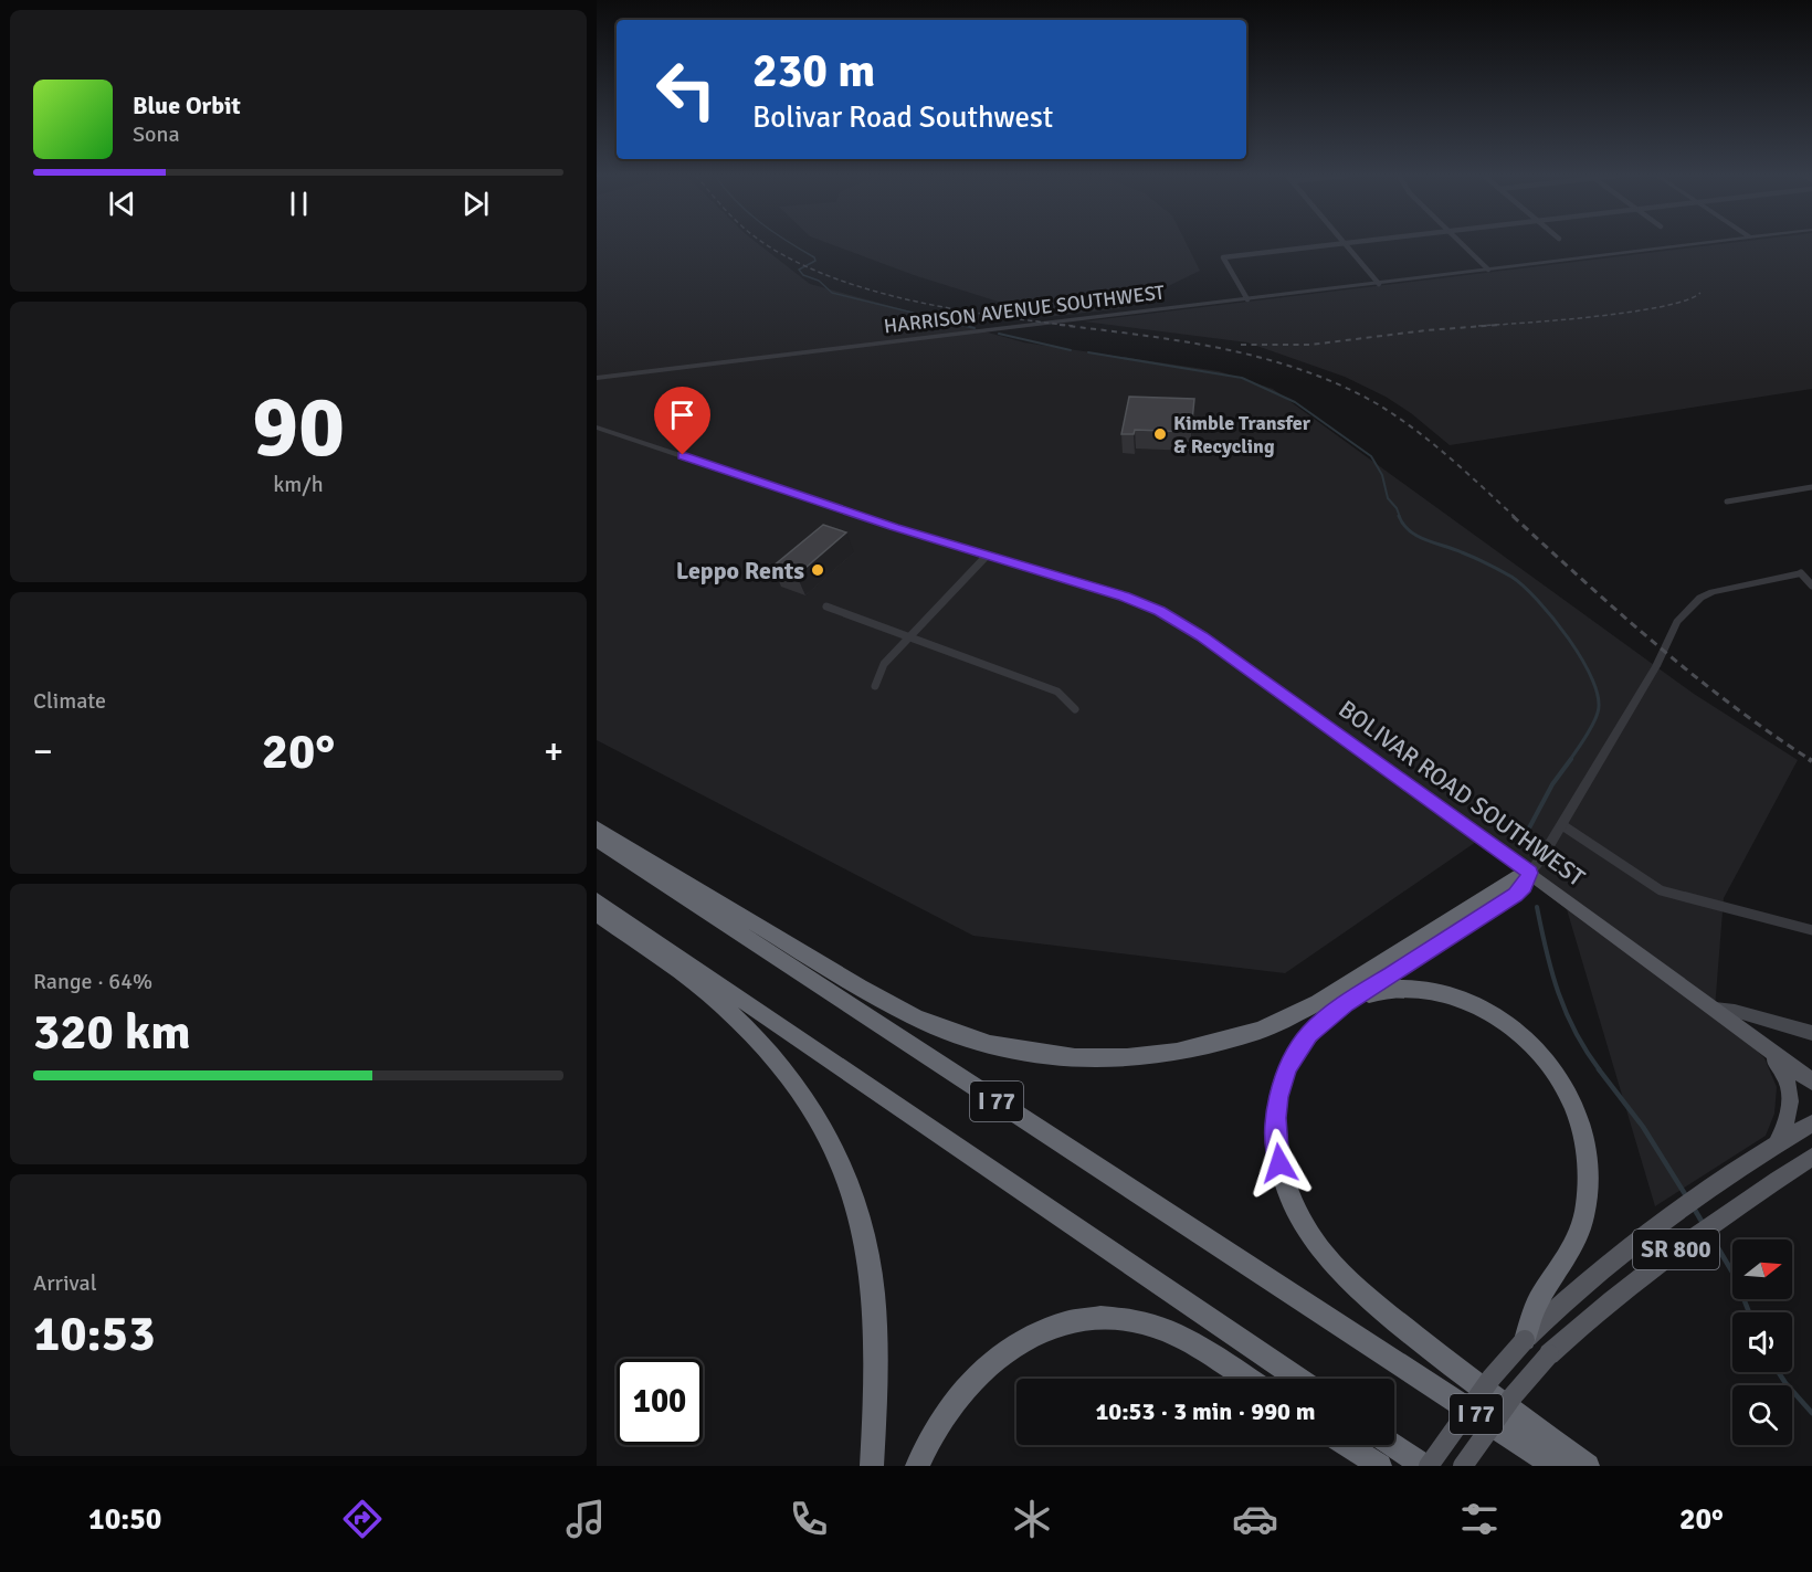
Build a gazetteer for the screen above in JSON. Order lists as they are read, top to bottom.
{
  "streets": {
    "highway": ["I 77"],
    "main road": ["BOLIVAR ROAD SOUTHWEST", "SR 800"],
    "street": ["HARRISON AVENUE SOUTHWEST"]
  },
  "places": ["Kimble Transfer & Recycling", "Leppo Rents"],
  "north": "right",
  "page": {
    "turn": ["230 m", "Bolivar Road Southwest"],
    "song": ["Blue Orbit", "Sona"],
    "tile": [
      ["90", "km/h"],
      "Climate",
      ["Range · 64%", "320 km"],
      ["Arrival", "10:53"]
    ],
    "heat": ["−", "20°", "+"],
    "limit": "100",
    "trip": "10:53 · 3 min · 990 m",
    "tabs": ["10:50", "20°"]
  }
}
